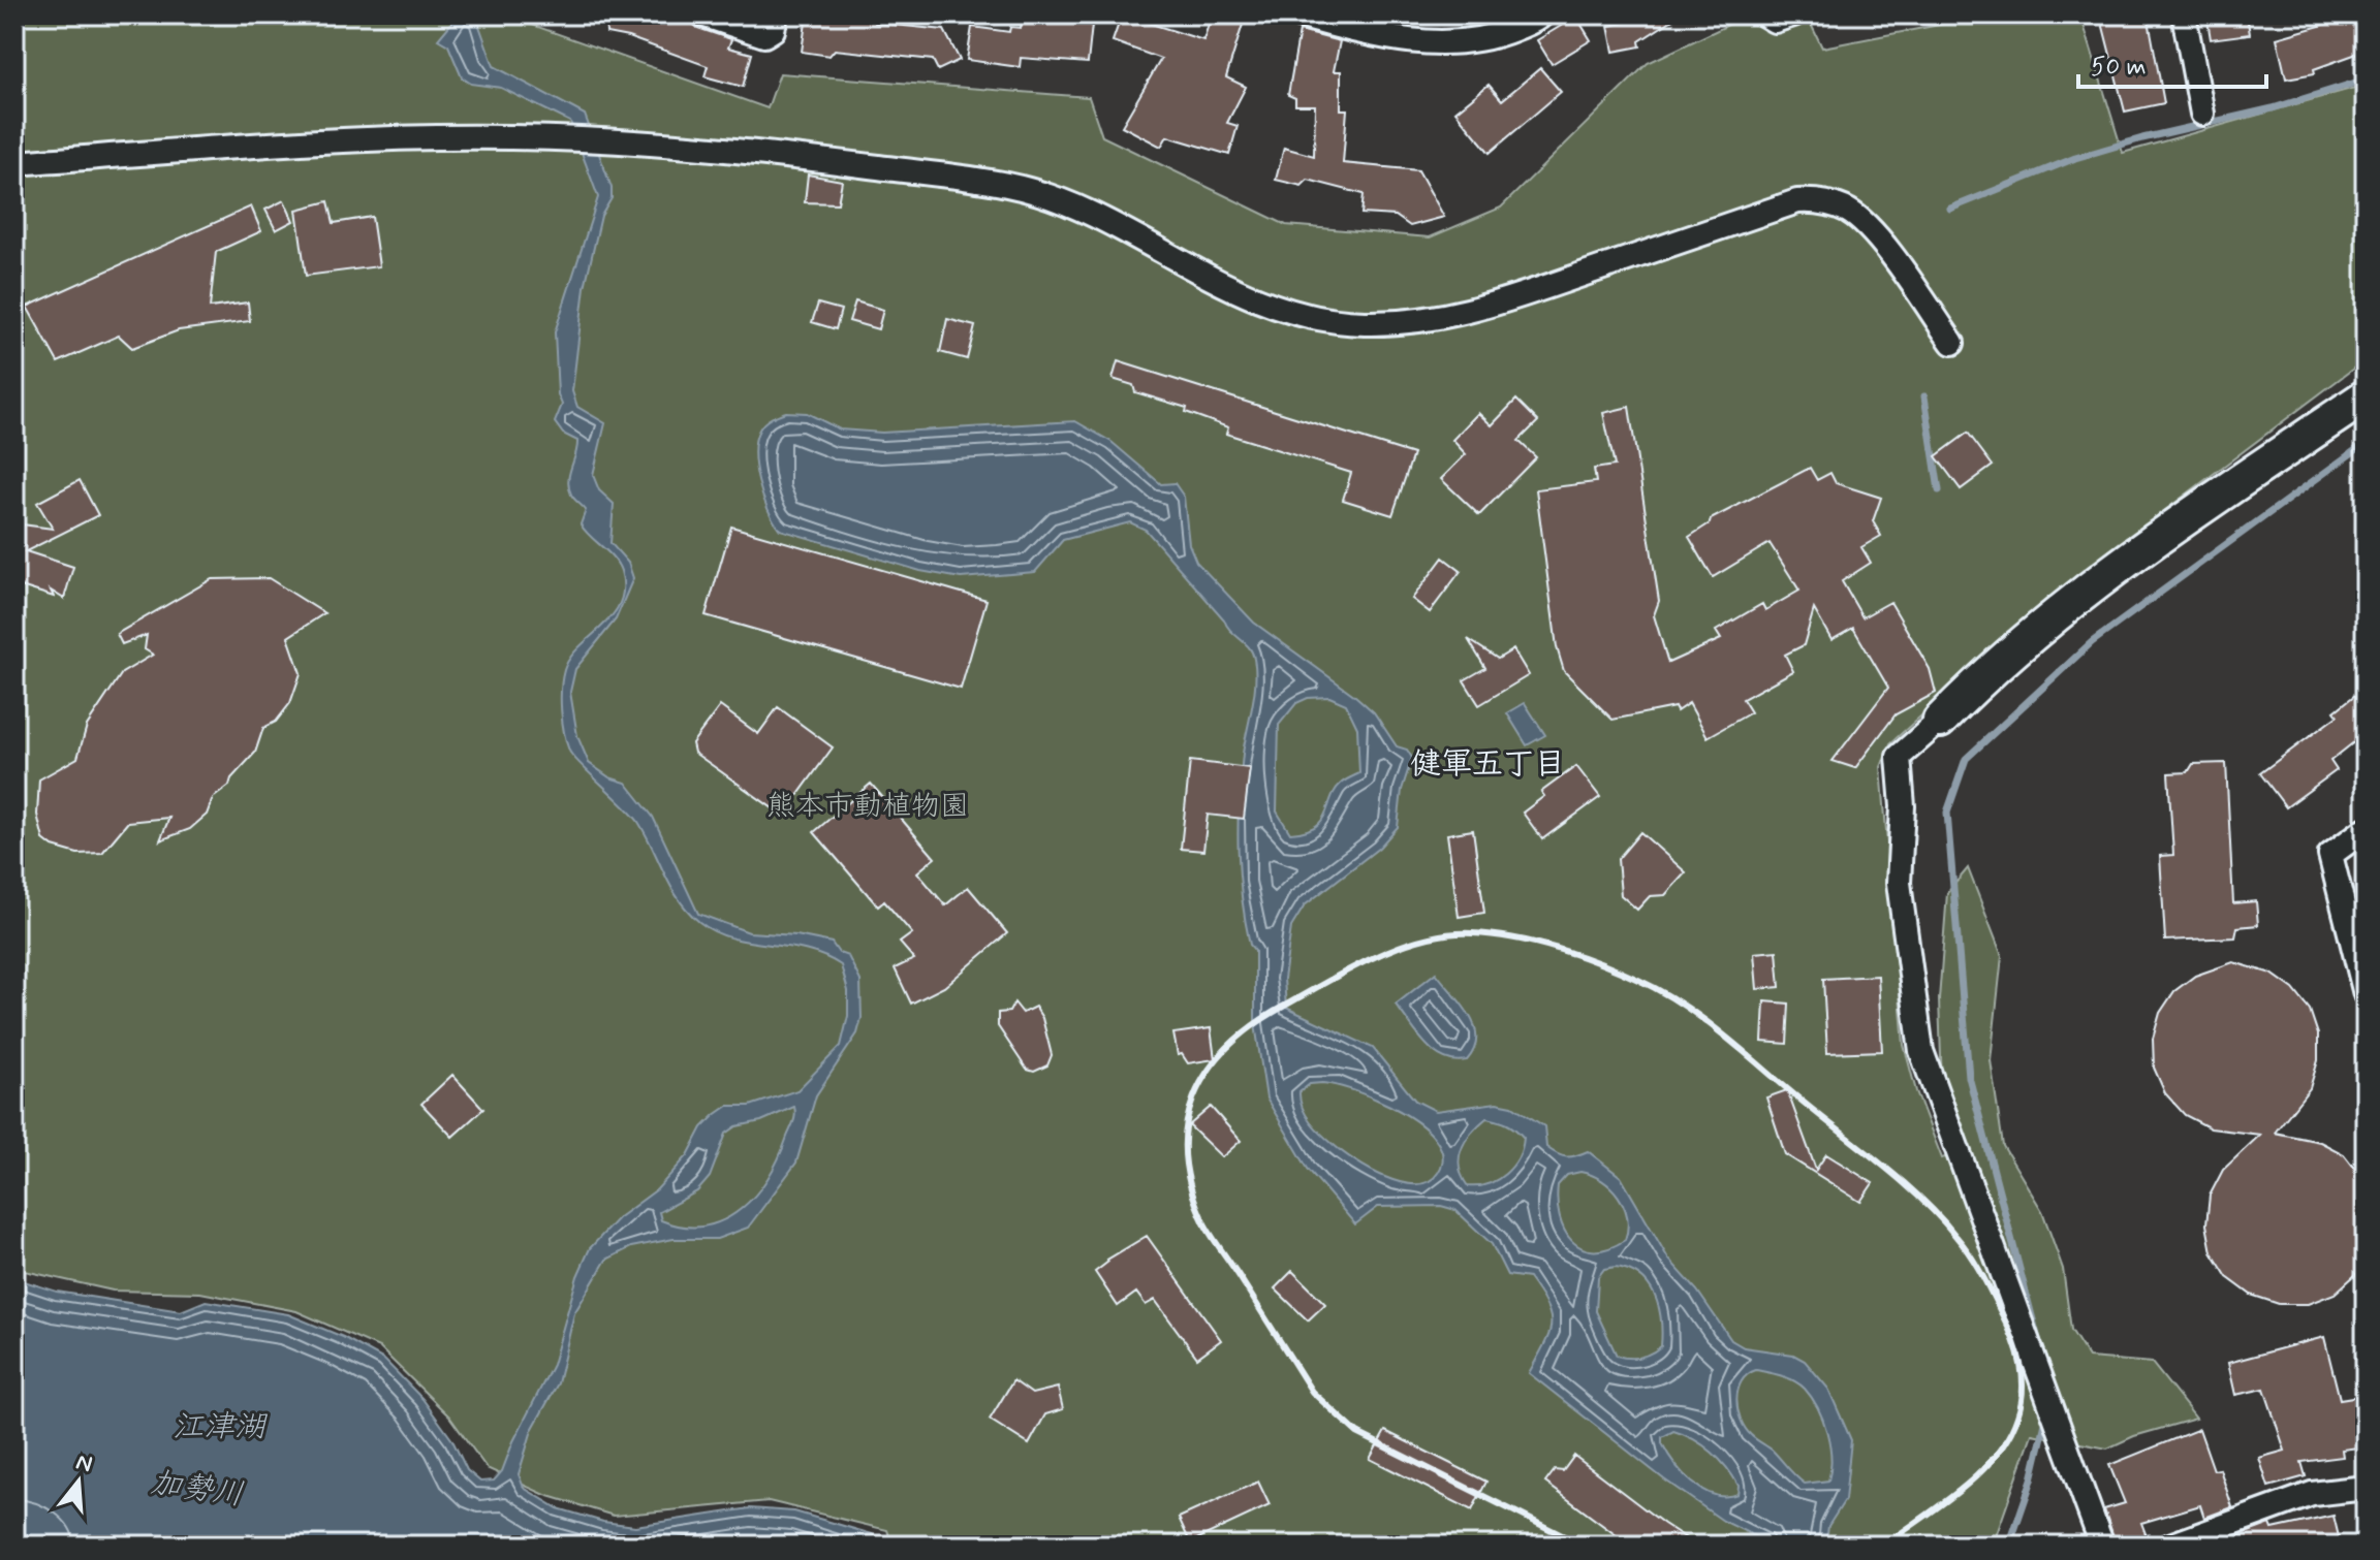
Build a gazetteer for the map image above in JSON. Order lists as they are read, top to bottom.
{
  "districts": ["健軍五丁目"],
  "water": ["江津湖", "加勢川"],
  "parks": ["熊本市動植物園"],
  "scale_bar": "50 m",
  "north": "top"
}
